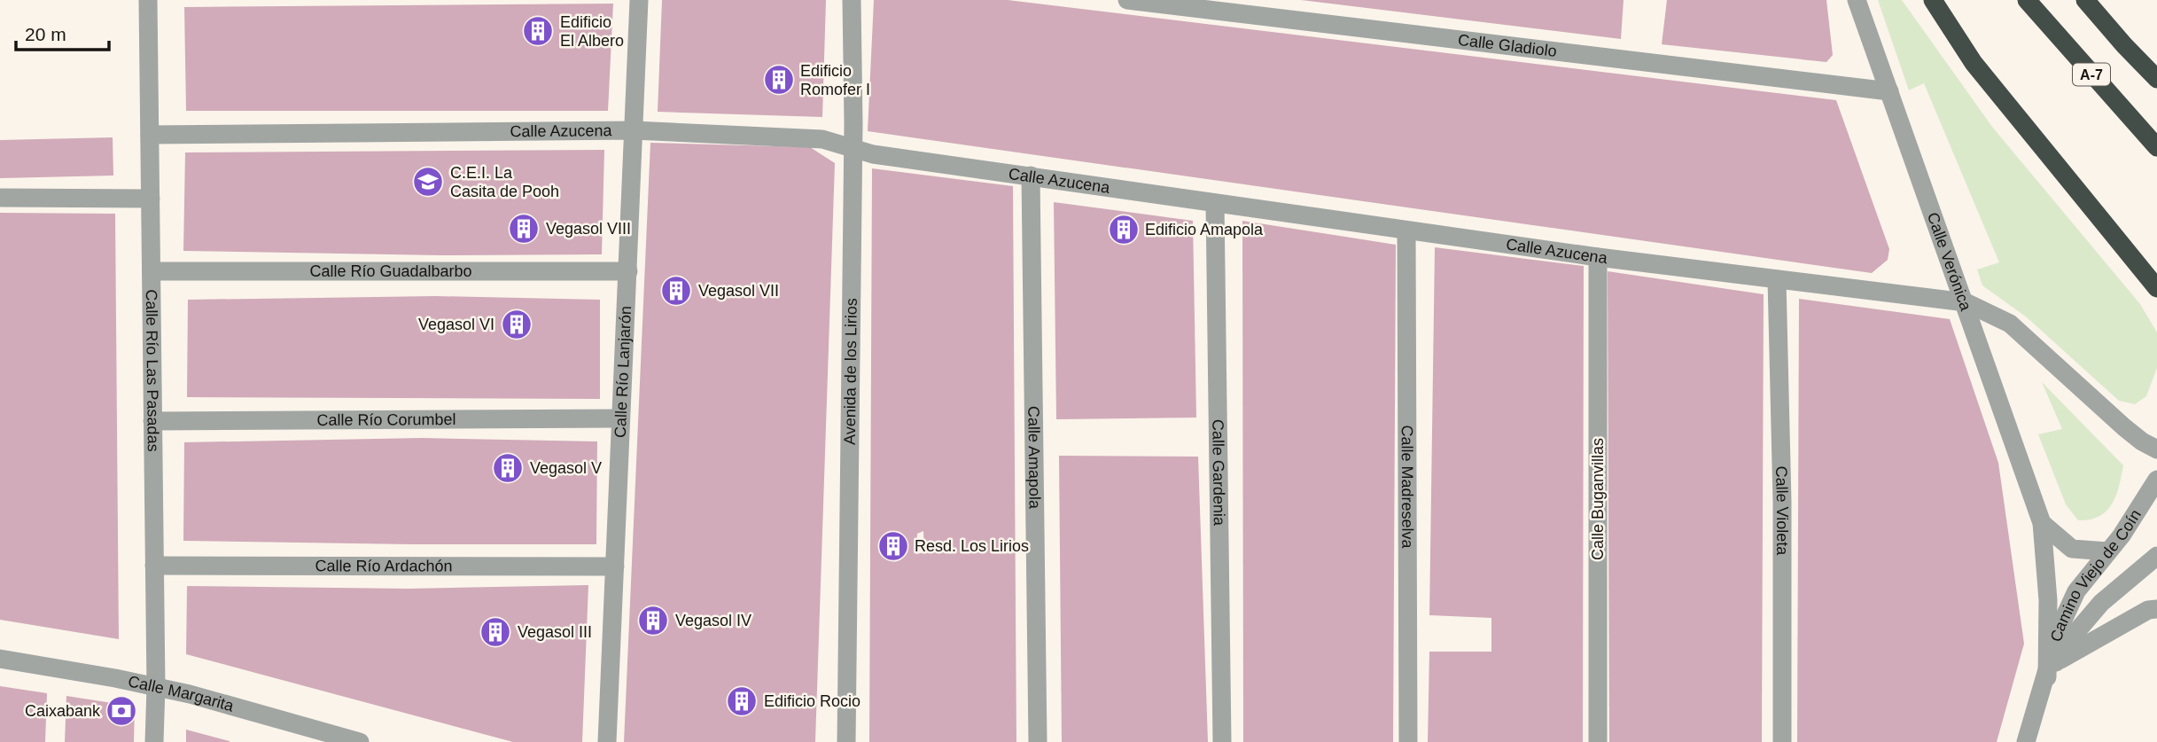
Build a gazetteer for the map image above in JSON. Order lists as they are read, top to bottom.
{
  "streets": {
    "highway": ["A-7"],
    "street": [
      "Calle Gladiolo",
      "Calle Azucena",
      "Calle Verónica",
      "Calle Río Guadalbarbo",
      "Avenida de los Lirios",
      "Calle Río Las Pasadas",
      "Calle Río Lanjarón",
      "Calle Río Corumbel",
      "Calle Amapola",
      "Calle Gardenia",
      "Calle Madreselva",
      "Calle Buganvillas",
      "Calle Violeta",
      "Calle Río Ardachón",
      "Camino Viejo de Coín",
      "Calle Margarita"
    ]
  },
  "crossings": [
    ["Calle Gladiolo", "Calle Verónica"],
    ["Calle Azucena", "Calle Verónica"],
    ["Calle Azucena", "Avenida de los Lirios"],
    ["Calle Azucena", "Calle Río Las Pasadas"],
    ["Calle Azucena", "Calle Río Lanjarón"],
    ["Calle Azucena", "Calle Amapola"],
    ["Calle Azucena", "Calle Gardenia"],
    ["Calle Azucena", "Calle Madreselva"],
    ["Calle Azucena", "Calle Buganvillas"],
    ["Calle Azucena", "Calle Violeta"],
    ["Calle Verónica", "Camino Viejo de Coín"],
    ["Calle Río Guadalbarbo", "Calle Río Las Pasadas"],
    ["Calle Río Guadalbarbo", "Calle Río Lanjarón"],
    ["Calle Río Las Pasadas", "Calle Río Corumbel"],
    ["Calle Río Las Pasadas", "Calle Río Ardachón"],
    ["Calle Río Las Pasadas", "Calle Margarita"],
    ["Calle Río Lanjarón", "Calle Río Corumbel"],
    ["Calle Río Lanjarón", "Calle Río Ardachón"]
  ],
  "places": {
    "building": [
      "Edificio El Albero",
      "Edificio Romofer I",
      "Vegasol VIII",
      "Edificio Amapola",
      "Vegasol VII",
      "Vegasol VI",
      "Vegasol V",
      "Resd. Los Lirios",
      "Vegasol IV",
      "Vegasol III",
      "Edificio Rocio"
    ],
    "school or university": ["C.E.I. La Casita de Pooh"],
    "bank": ["Caixabank"]
  },
  "scale_bar": "20 m"
}
